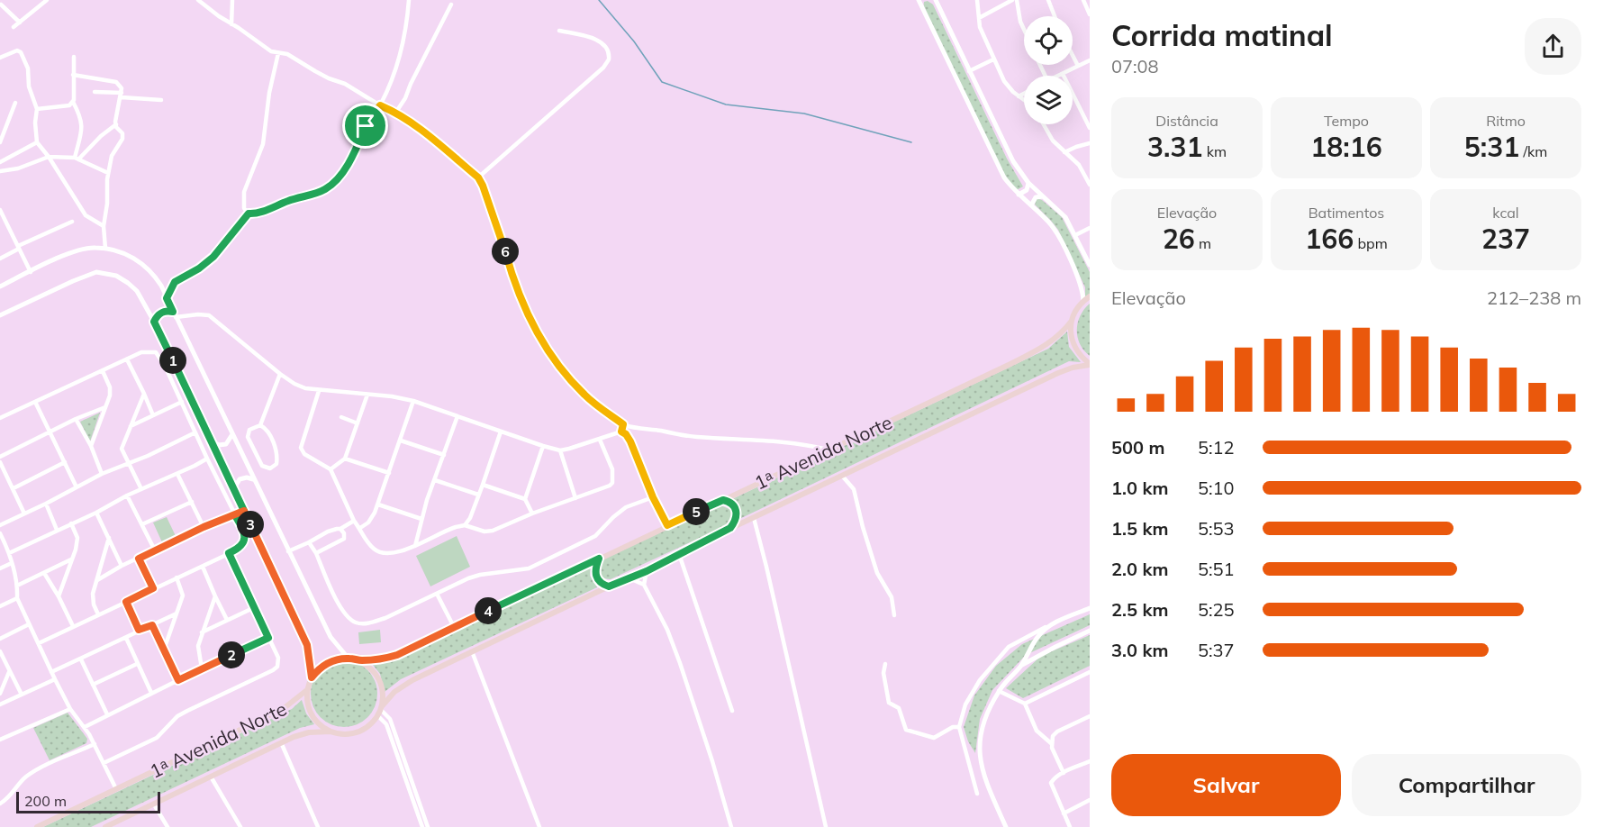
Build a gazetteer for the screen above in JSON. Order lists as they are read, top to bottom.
{
  "streets": {
    "main road": ["1ᵃ Avenida Norte"]
  },
  "scale_bar": "200 m",
  "page": {
    "heading": ["Corrida matinal", "07:08"],
    "stats": [
      ["Distância", "3.31 km"],
      ["Tempo", "18:16"],
      ["Ritmo", "5:31 /km"],
      ["Elevação", "26 m"],
      ["Batimentos", "166 bpm"],
      ["kcal", "237"]
    ],
    "pins": [
      "6",
      "1",
      "5",
      "3",
      "4",
      "2"
    ],
    "chart": ["Elevação", "212–238 m"],
    "list": [
      {
        "name": "500 m",
        "note": "5:12"
      },
      {
        "name": "1.0 km",
        "note": "5:10"
      },
      {
        "name": "1.5 km",
        "note": "5:53"
      },
      {
        "name": "2.0 km",
        "note": "5:51"
      },
      {
        "name": "2.5 km",
        "note": "5:25"
      },
      {
        "name": "3.0 km",
        "note": "5:37"
      }
    ],
    "buttons": ["Salvar", "Compartilhar"],
    "scale": "200 m"
  }
}
